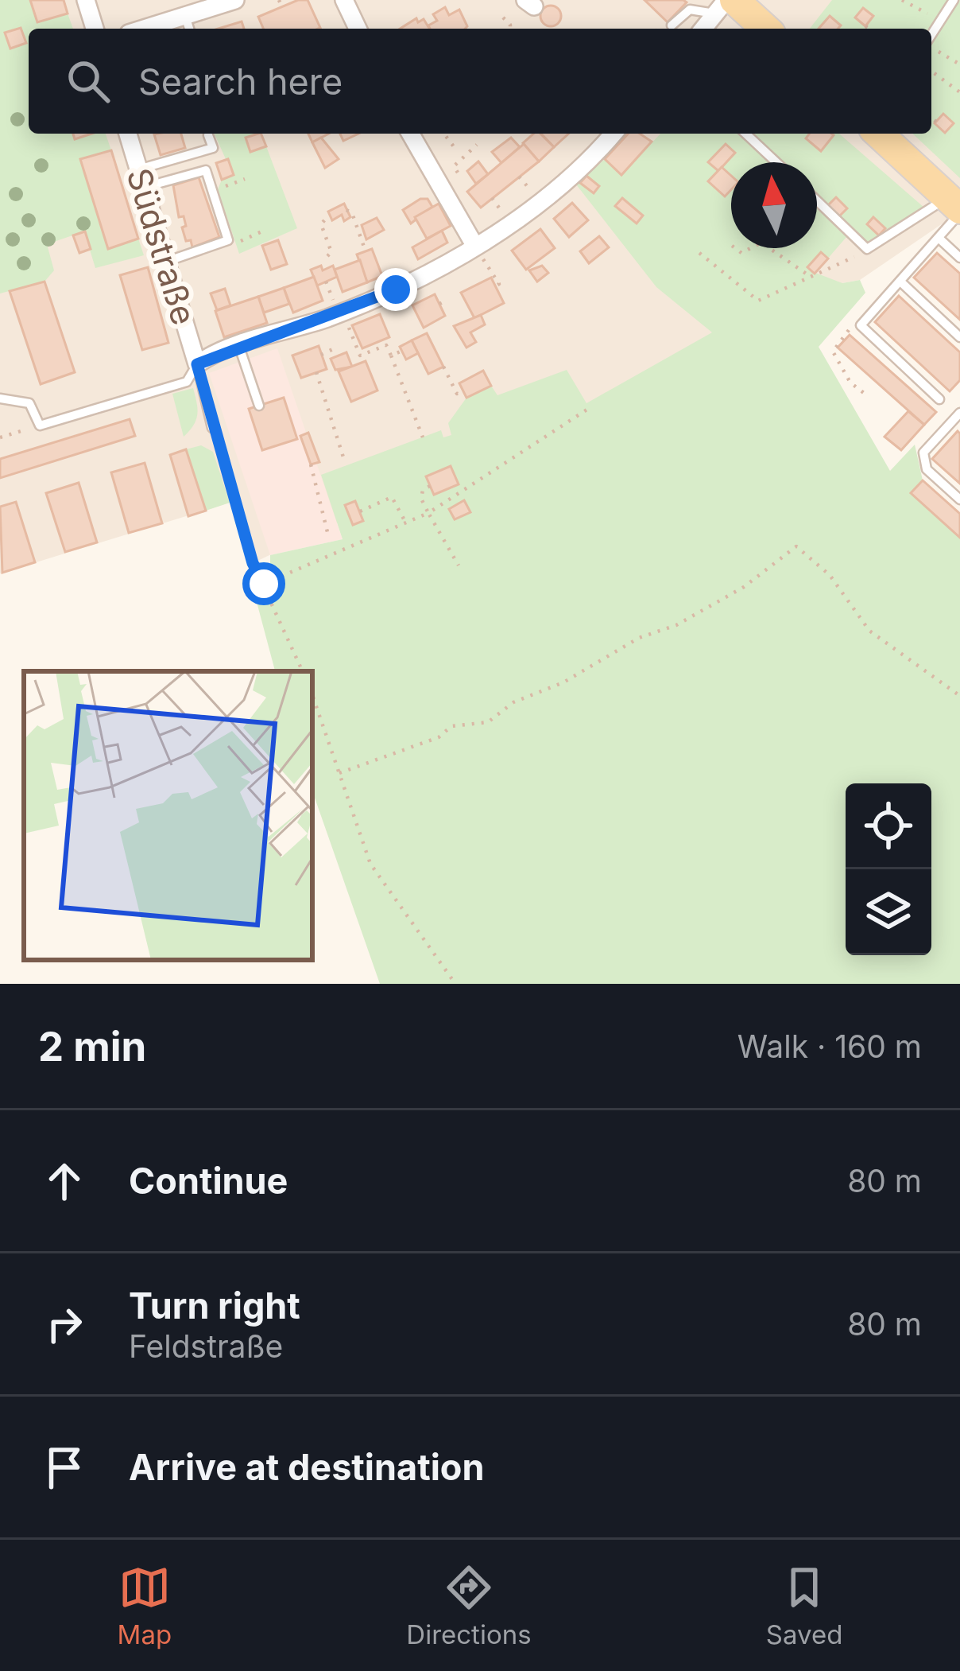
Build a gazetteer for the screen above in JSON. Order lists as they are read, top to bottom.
{
  "streets": {
    "street": ["Südstraße"]
  },
  "north": "top",
  "page": {
    "search": "Search here",
    "heading": ["2 min", "Walk · 160 m"],
    "list": [
      ["Continue", "80 m"],
      ["Turn right", "Feldstraße", "80 m"],
      "Arrive at destination"
    ],
    "nav": ["Map", "Directions", "Saved"]
  }
}
